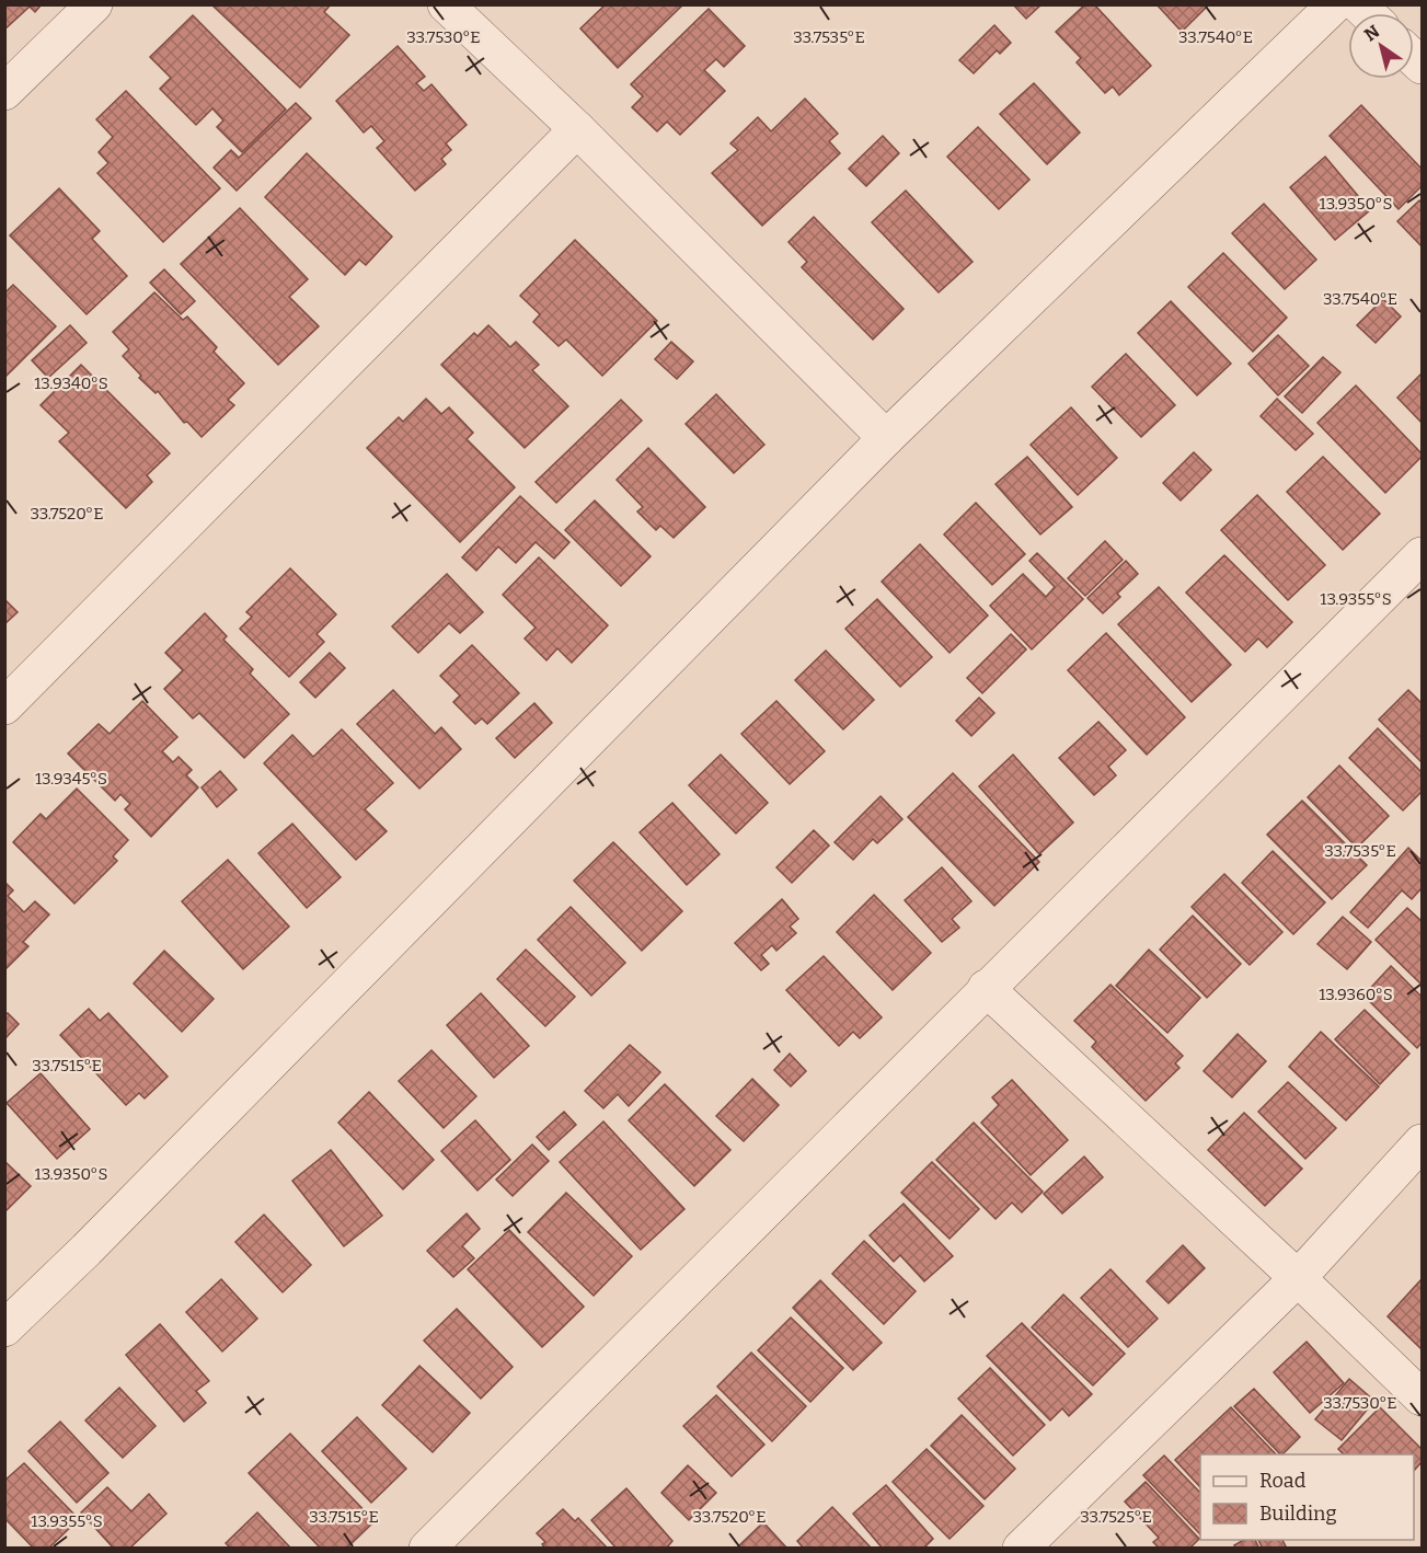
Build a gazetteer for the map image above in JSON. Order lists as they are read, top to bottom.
{
  "legend": ["Road", "Building"],
  "north": "top left",
  "coordinates": [
    "33.7530°E",
    "33.7540°E",
    "33.7535°E",
    "13.9350°S",
    "13.9340°S",
    "33.7520°E",
    "13.9355°S",
    "13.9345°S",
    "13.9360°S",
    "33.7515°E",
    "33.7525°E"
  ]
}
